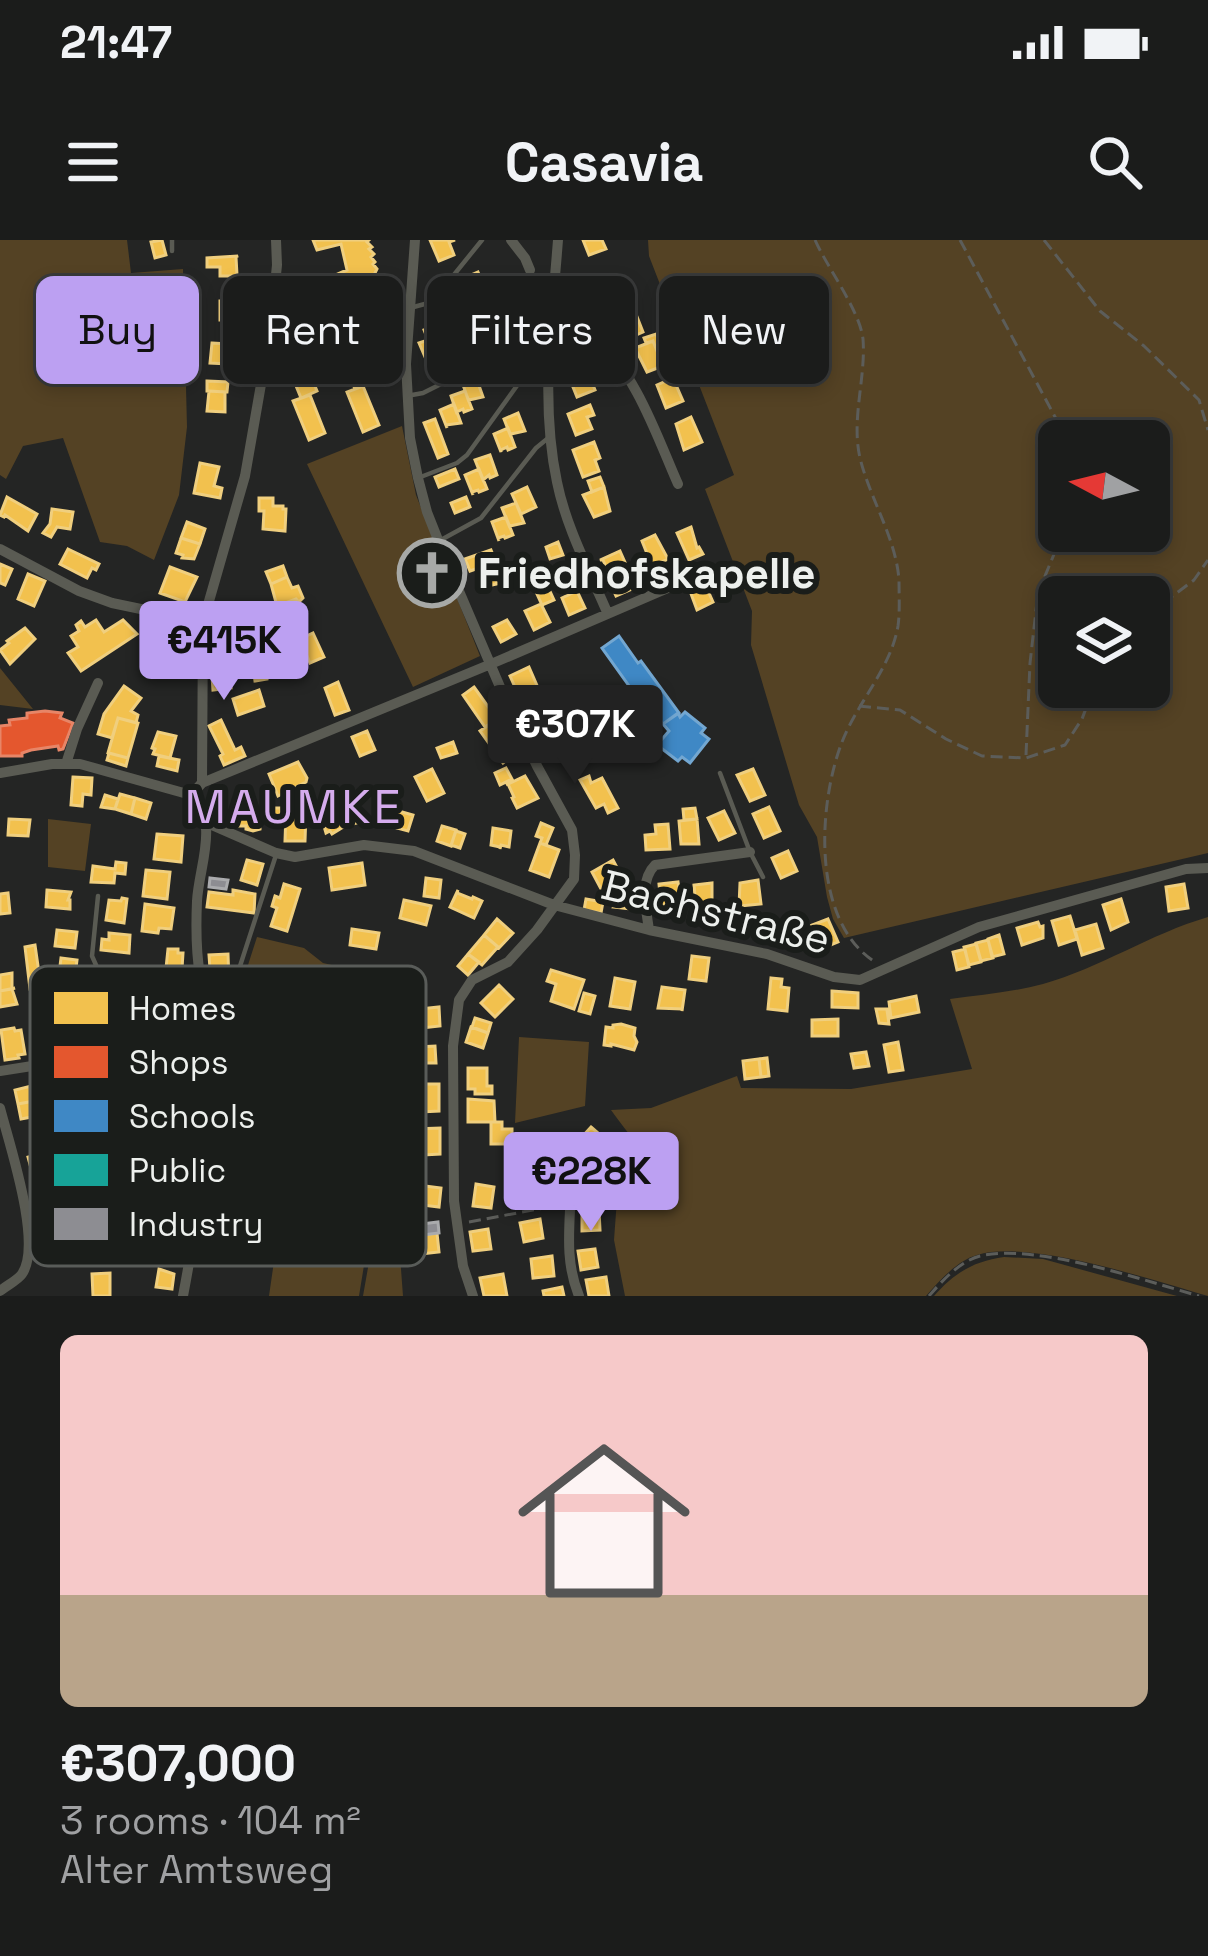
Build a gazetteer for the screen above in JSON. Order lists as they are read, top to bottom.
{
  "streets": {
    "street": ["Bachstraße"]
  },
  "districts": ["MAUMKE"],
  "places": {
    "church": ["Friedhofskapelle"]
  },
  "legend": [
    "Homes",
    "Shops",
    "Schools",
    "Public",
    "Industry"
  ],
  "north": "left",
  "page": {
    "status": "21:47",
    "header": "Casavia",
    "chip": [
      "Buy",
      "Rent",
      "Filters",
      "New"
    ],
    "price": ["€415K", "€307K", "€228K"],
    "list": [
      {
        "name": "€307,000",
        "note": "3 rooms · 104 m² · Alter Amtsweg"
      }
    ]
  }
}
